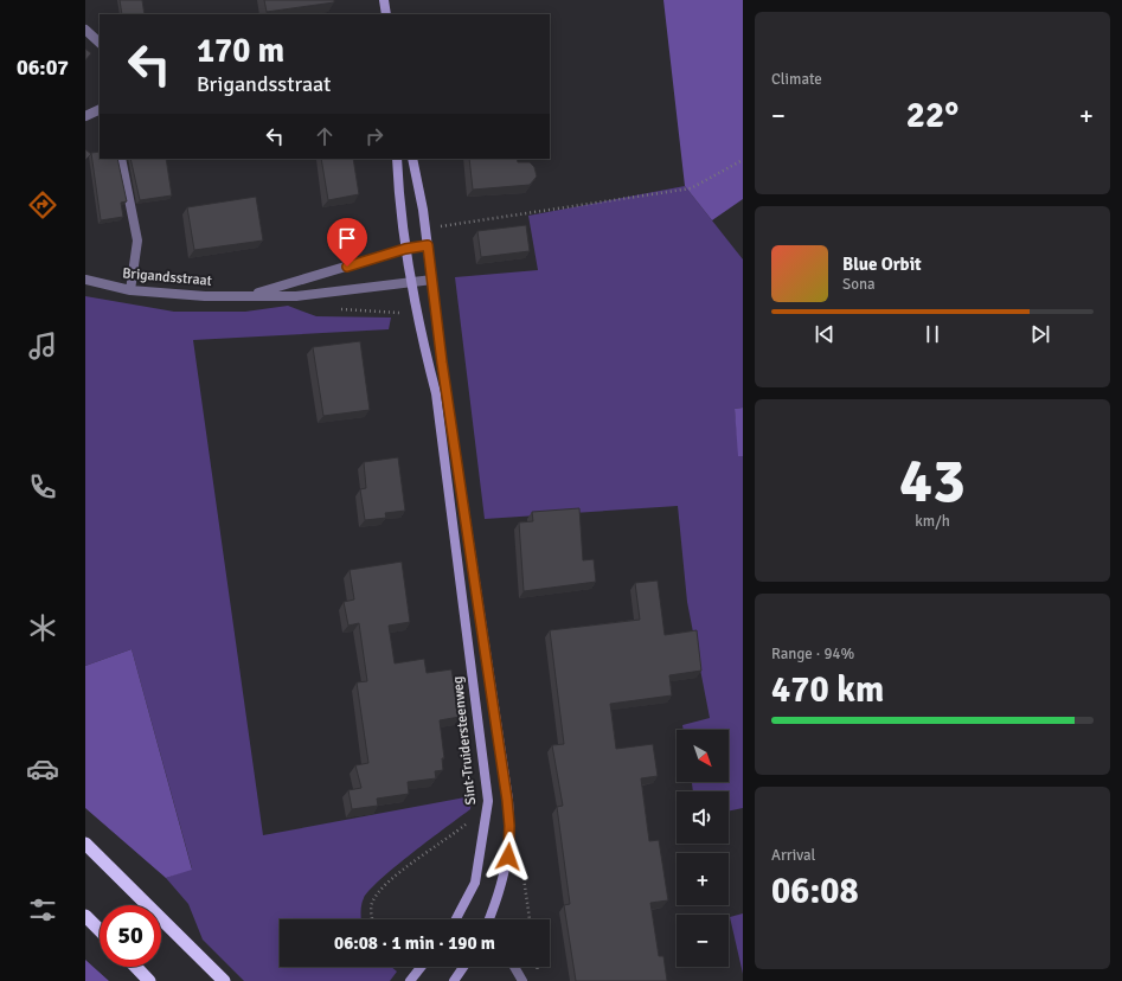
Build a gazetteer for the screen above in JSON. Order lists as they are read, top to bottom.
{
  "streets": {
    "main road": ["Sint-Truidersteenweg"],
    "street": ["Brigandsstraat"]
  },
  "crossings": [
    ["Brigandsstraat", "Sint-Truidersteenweg"]
  ],
  "north": "bottom right",
  "page": {
    "tabs": "06:07",
    "tile": [
      "Climate",
      ["43", "km/h"],
      ["Range · 94%", "470 km"],
      ["Arrival", "06:08"]
    ],
    "turn": ["170 m", "Brigandsstraat"],
    "heat": ["−", "22°", "+"],
    "song": ["Blue Orbit", "Sona"],
    "map_buttons": ["+", "−"],
    "limit": "50",
    "trip": "06:08 · 1 min · 190 m"
  }
}
